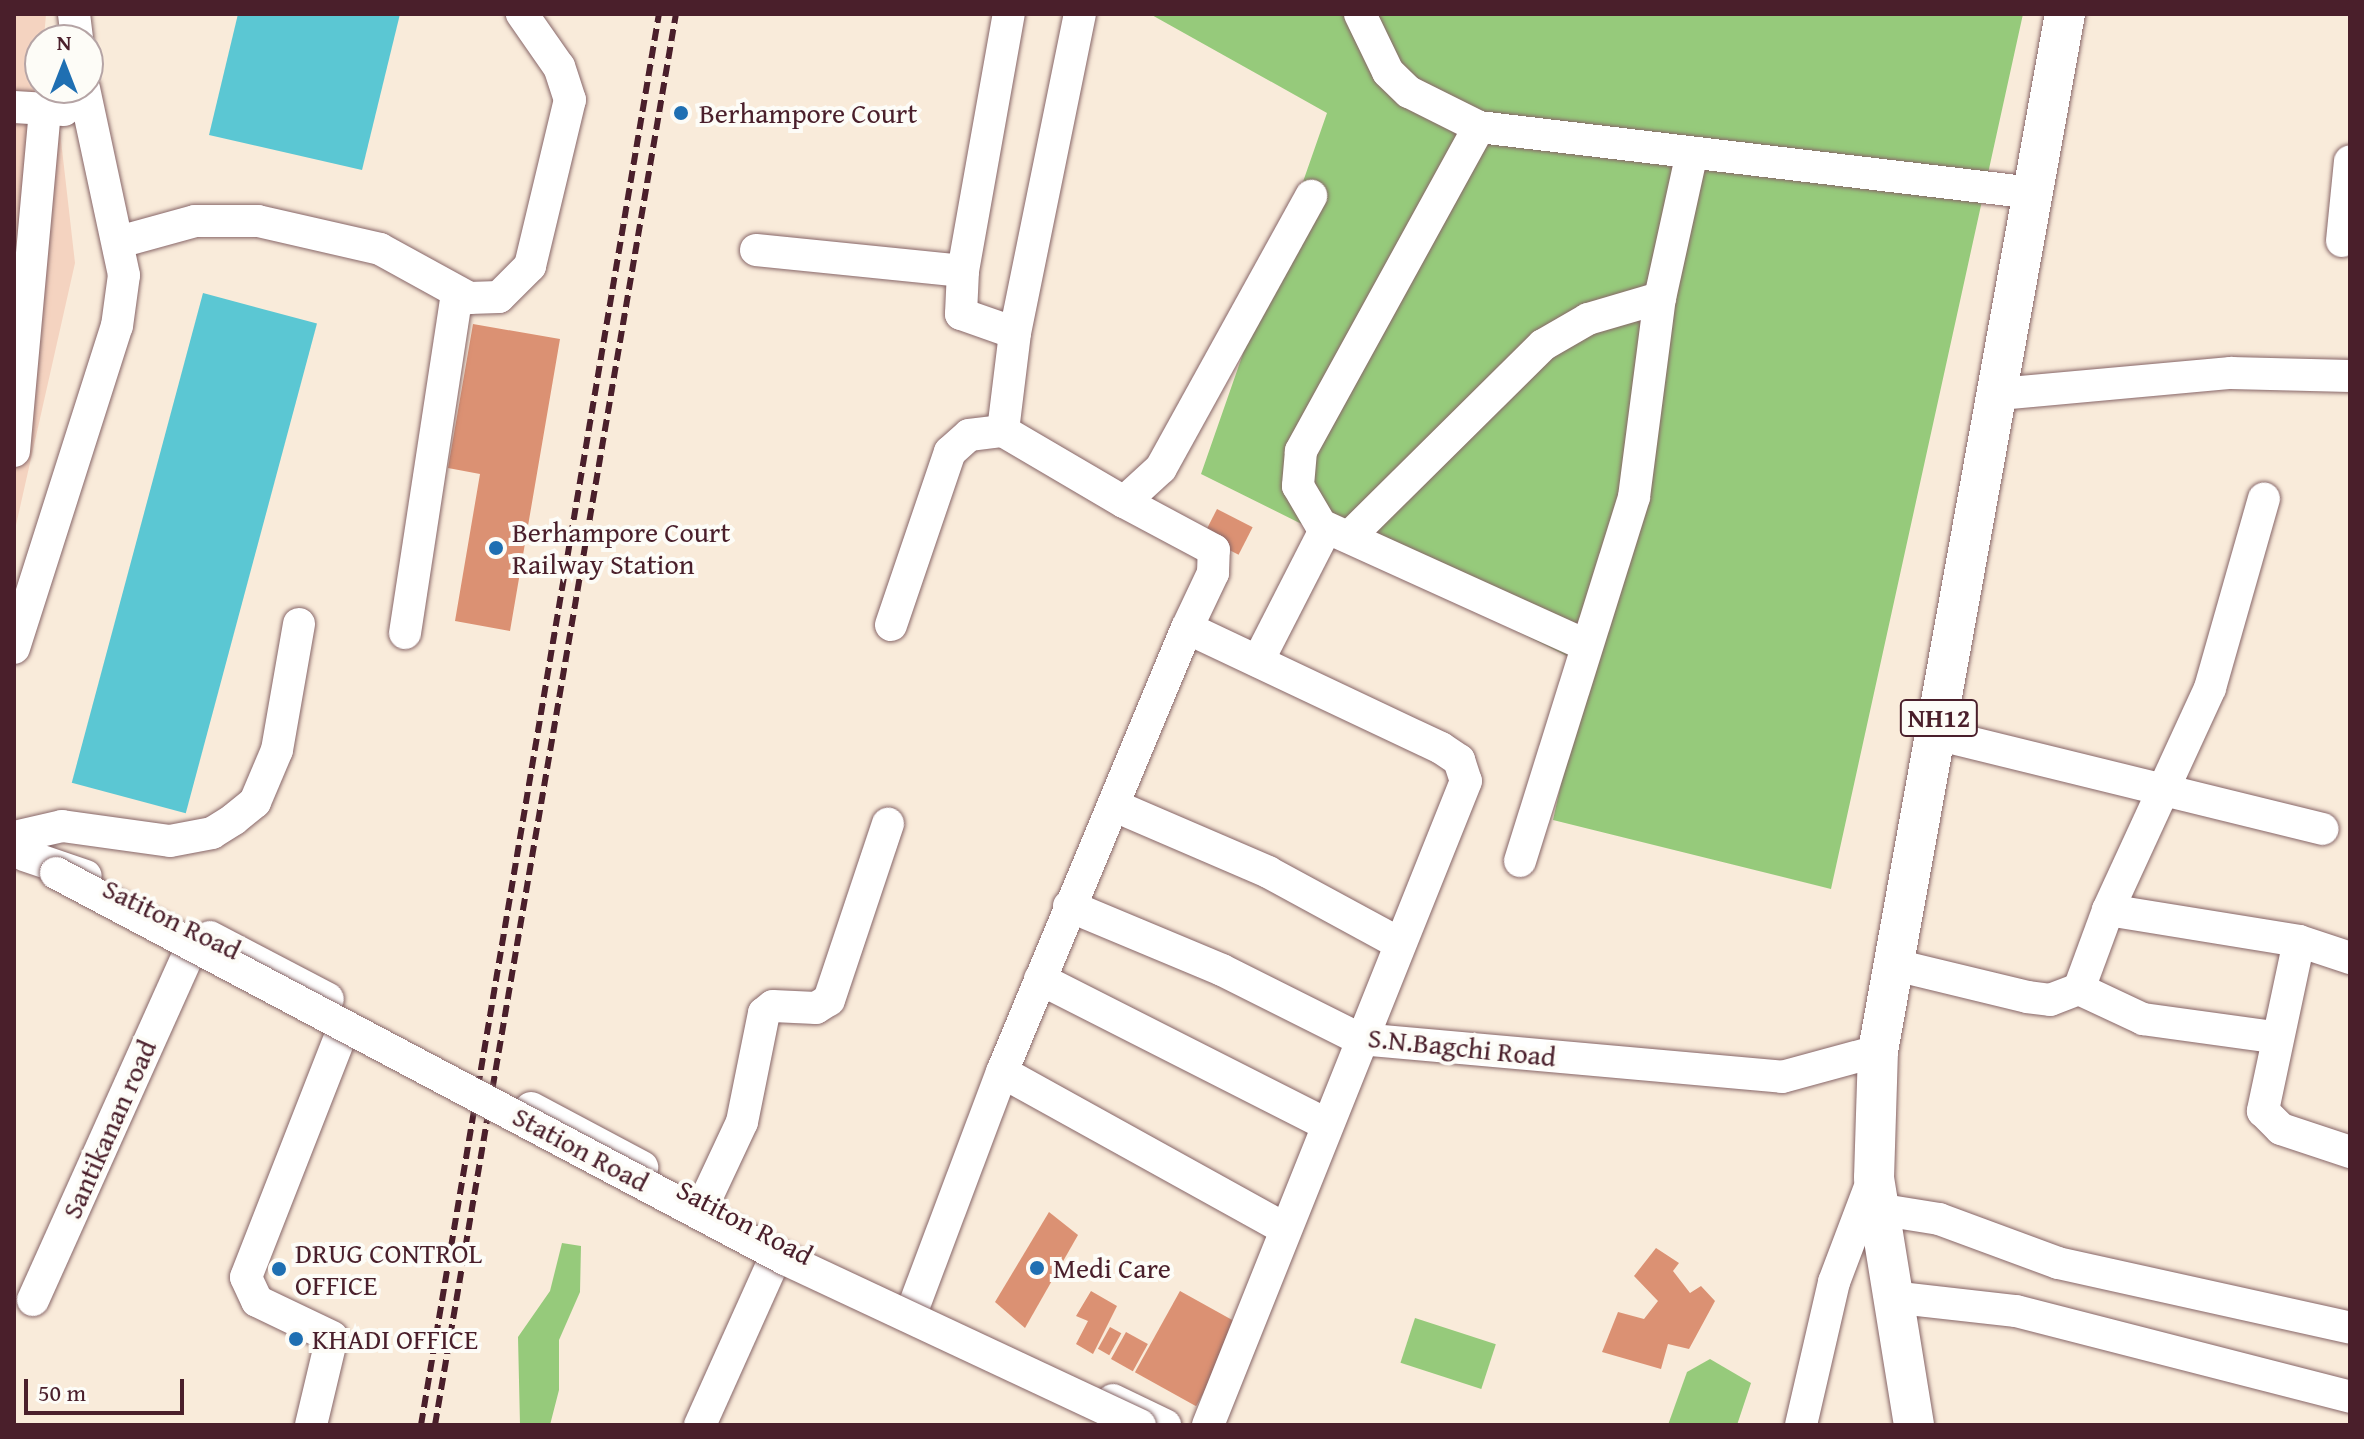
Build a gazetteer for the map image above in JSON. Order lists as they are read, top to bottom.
{
  "streets": {
    "main road": ["NH12"],
    "street": [
      "Satiton Road",
      "S.N.Bagchi Road",
      "Santikanan road",
      "Station Road"
    ]
  },
  "crossings": [
    ["NH12", "S.N.Bagchi Road"],
    ["Satiton Road", "Station Road"],
    ["Santikanan road", "Station Road"]
  ],
  "places": [
    "Berhampore Court",
    "Berhampore Court Railway Station",
    "Medi Care",
    "DRUG CONTROL OFFICE",
    "KHADI OFFICE"
  ],
  "scale_bar": "50 m",
  "north": "top"
}
